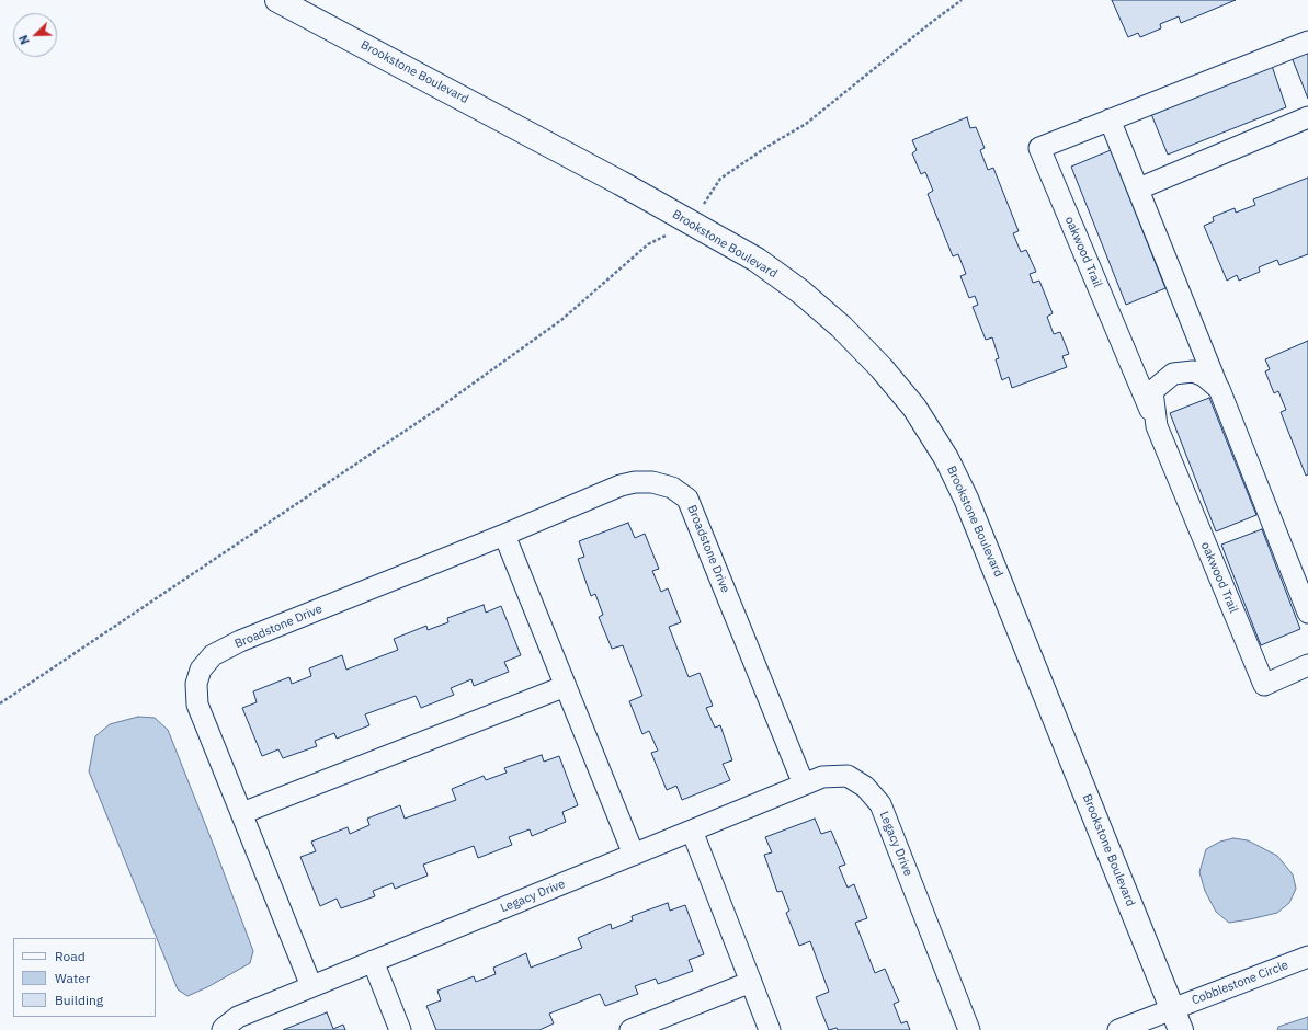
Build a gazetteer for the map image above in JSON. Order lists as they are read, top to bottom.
{
  "streets": {
    "street": [
      "Brookstone Boulevard",
      "oakwood Trail",
      "Broadstone Drive",
      "Legacy Drive",
      "Cobblestone Circle"
    ]
  },
  "crossings": [
    ["Brookstone Boulevard", "Cobblestone Circle"],
    ["Broadstone Drive", "Legacy Drive"]
  ],
  "legend": ["Road", "Water", "Building"],
  "north": "bottom left"
}
